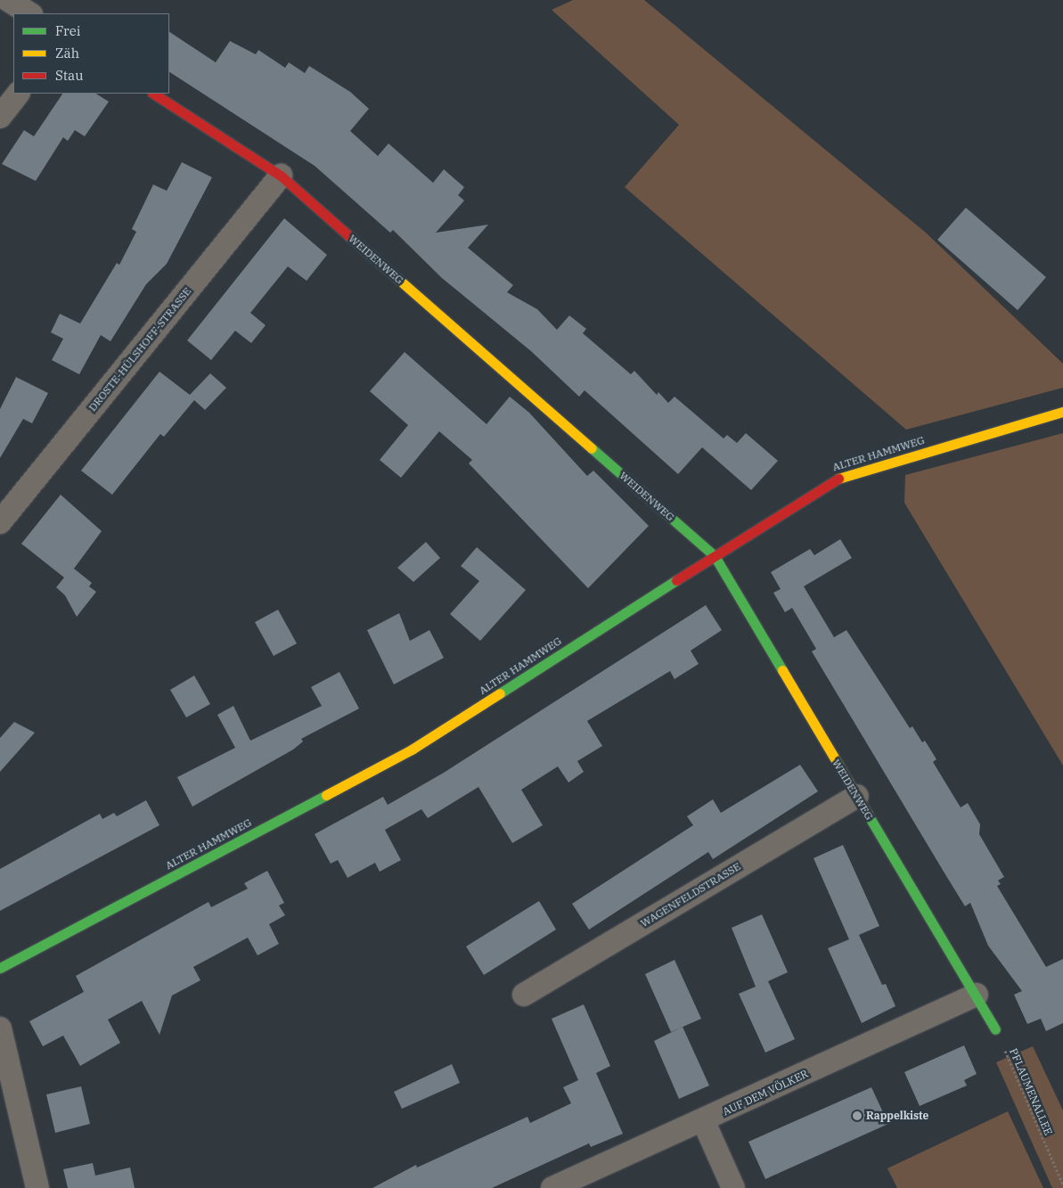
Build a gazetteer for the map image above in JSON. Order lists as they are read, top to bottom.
{
  "streets": {
    "street": [
      "WEIDENWEG",
      "DROSTE-HÜLSHOFF-STRASSE",
      "ALTER HAMMWEG",
      "WAGENFELDSTRASSE",
      "AUF DEM VÖLKER"
    ],
    "path": ["PFLAUMENALLEE"]
  },
  "crossings": [
    ["WEIDENWEG", "DROSTE-HÜLSHOFF-STRASSE"],
    ["WEIDENWEG", "ALTER HAMMWEG"],
    ["WEIDENWEG", "WAGENFELDSTRASSE"],
    ["WEIDENWEG", "PFLAUMENALLEE"],
    ["WEIDENWEG", "AUF DEM VÖLKER"]
  ],
  "places": ["Rappelkiste"],
  "legend": ["Frei", "Zäh", "Stau"]
}
